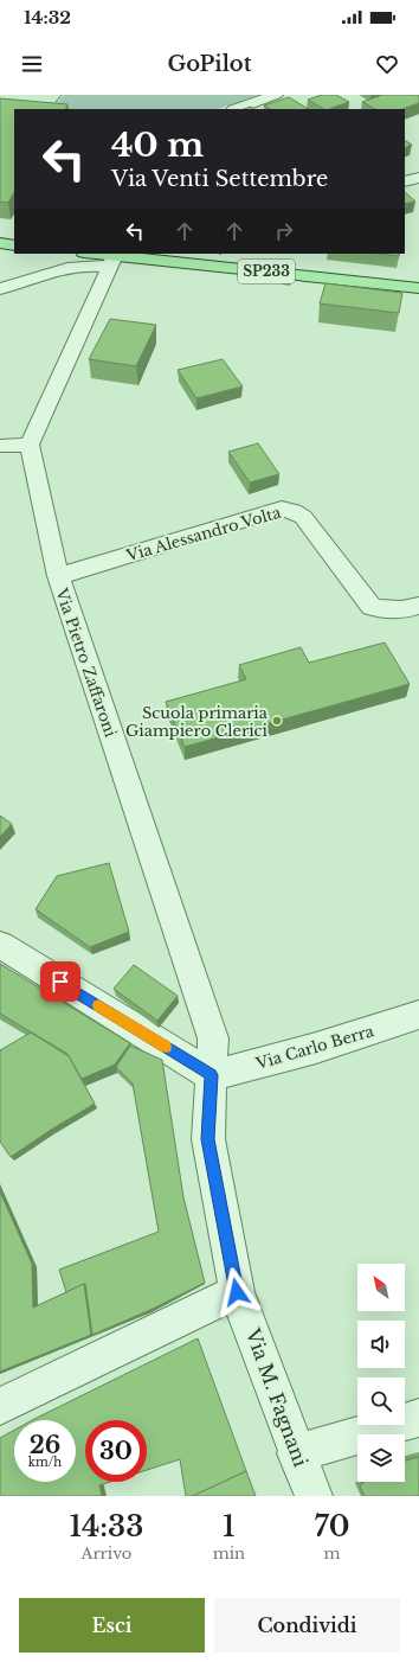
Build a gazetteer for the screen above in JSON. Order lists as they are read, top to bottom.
{
  "streets": {
    "main road": ["SP233"],
    "street": [
      "Via Alessandro Volta",
      "Via Pietro Zaffaroni",
      "Via Carlo Berra",
      "Via M. Fagnani"
    ]
  },
  "crossings": [
    ["Via Alessandro Volta", "Via Pietro Zaffaroni"],
    ["Via Pietro Zaffaroni", "Via Carlo Berra"],
    ["Via Pietro Zaffaroni", "Via M. Fagnani"],
    ["Via Carlo Berra", "Via M. Fagnani"]
  ],
  "places": ["Scuola primaria Giampiero Clerici"],
  "north": "top left",
  "page": {
    "status": "14:32",
    "header": "GoPilot",
    "turn": ["40 m", "Via Venti Settembre"],
    "speed": "26 km/h",
    "limit": "30",
    "eta": [
      "14:33",
      "Arrivo",
      "1",
      "min",
      "70",
      "m"
    ],
    "buttons": ["Esci", "Condividi"]
  }
}
